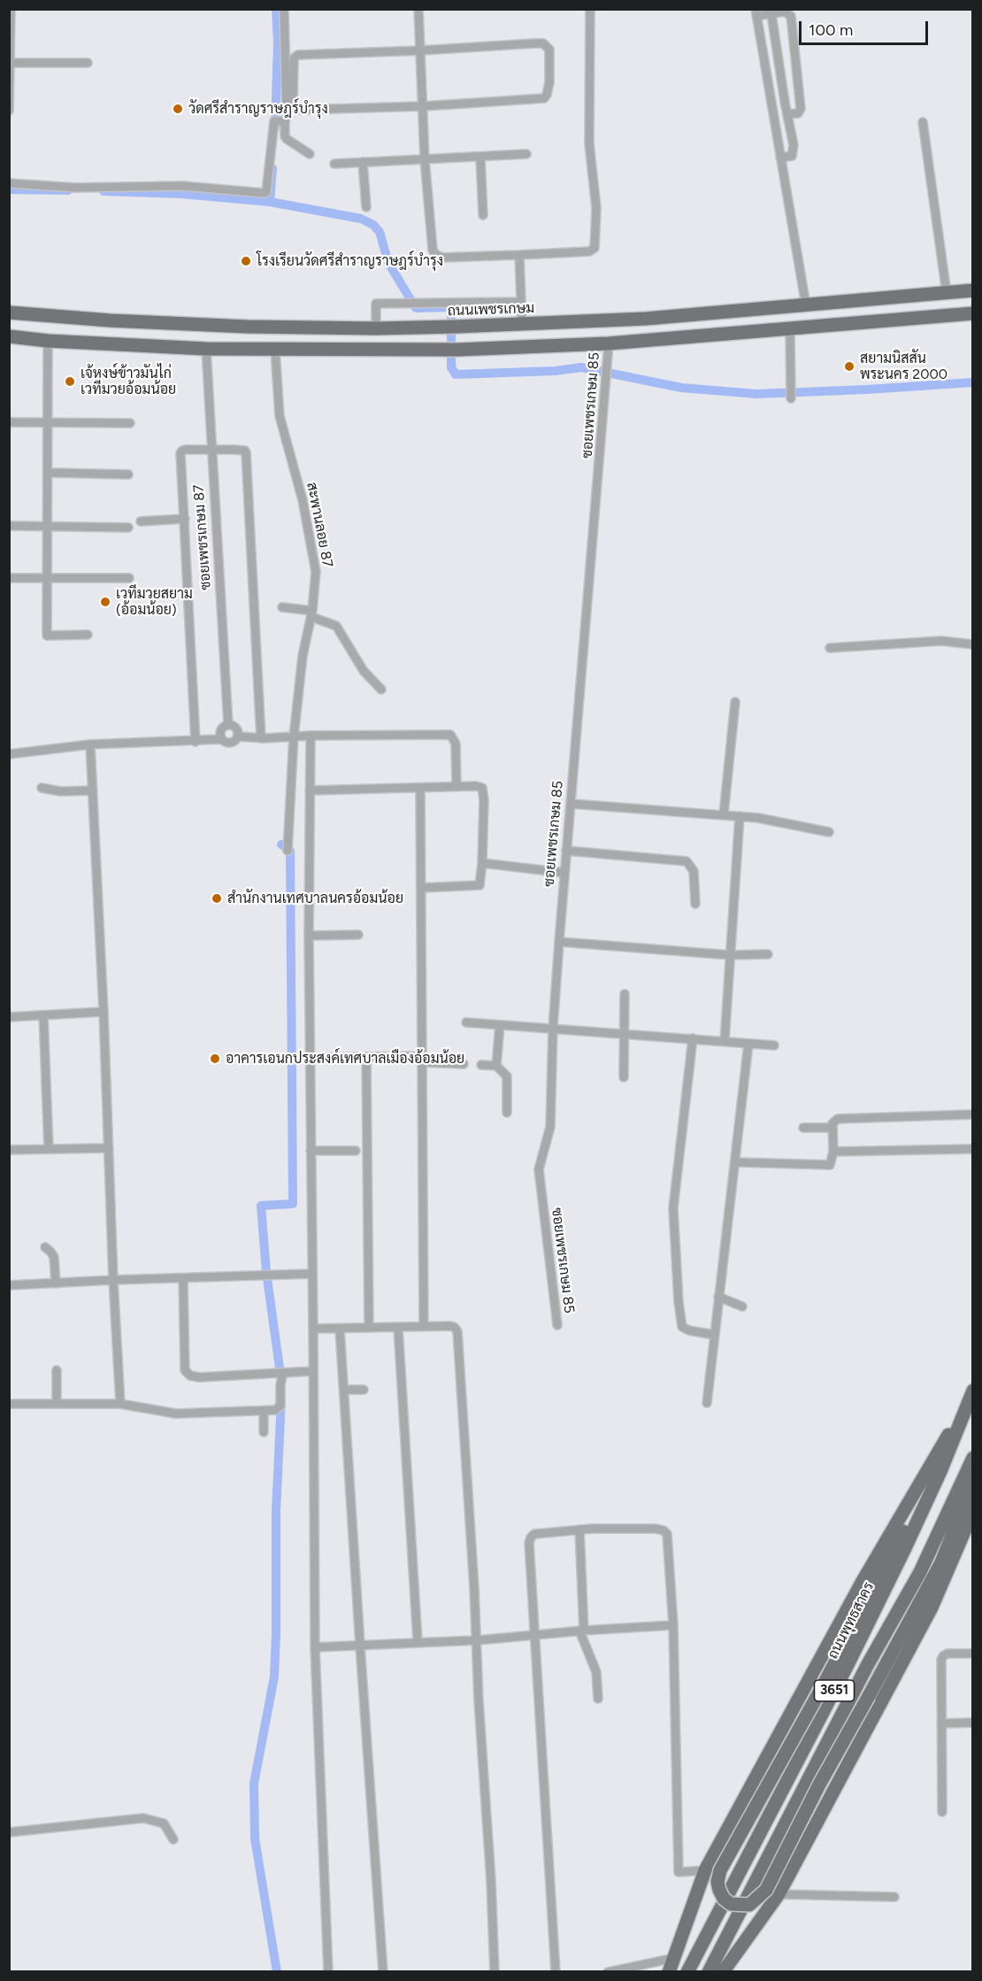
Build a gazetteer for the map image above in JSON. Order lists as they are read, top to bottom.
{
  "streets": {
    "main road": ["ถนนเพชรเกษม", "ถนนพุทธสาคร", "3651"],
    "street": ["ซอยเพชรเกษม 85", "สะพานลอย 87", "ซอยเพชรเกษม 87"]
  },
  "places": [
    "วัดศรีสําราญราษฎร์บํารุง",
    "โรงเรียนวัดศรีสําราญราษฎร์บํารุง",
    "สยามนิสสัน พระนคร 2000",
    "เจ้หงษ์ข้าวมันไก่ เวทีมวยอ้อมน้อย",
    "เวทีมวยสยาม (อ้อมน้อย)",
    "สำนักงานเทศบาลนครอ้อมน้อย",
    "อาคารเอนกประสงค์เทศบาลเมืองอ้อมน้อย"
  ],
  "scale_bar": "100 m"
}
